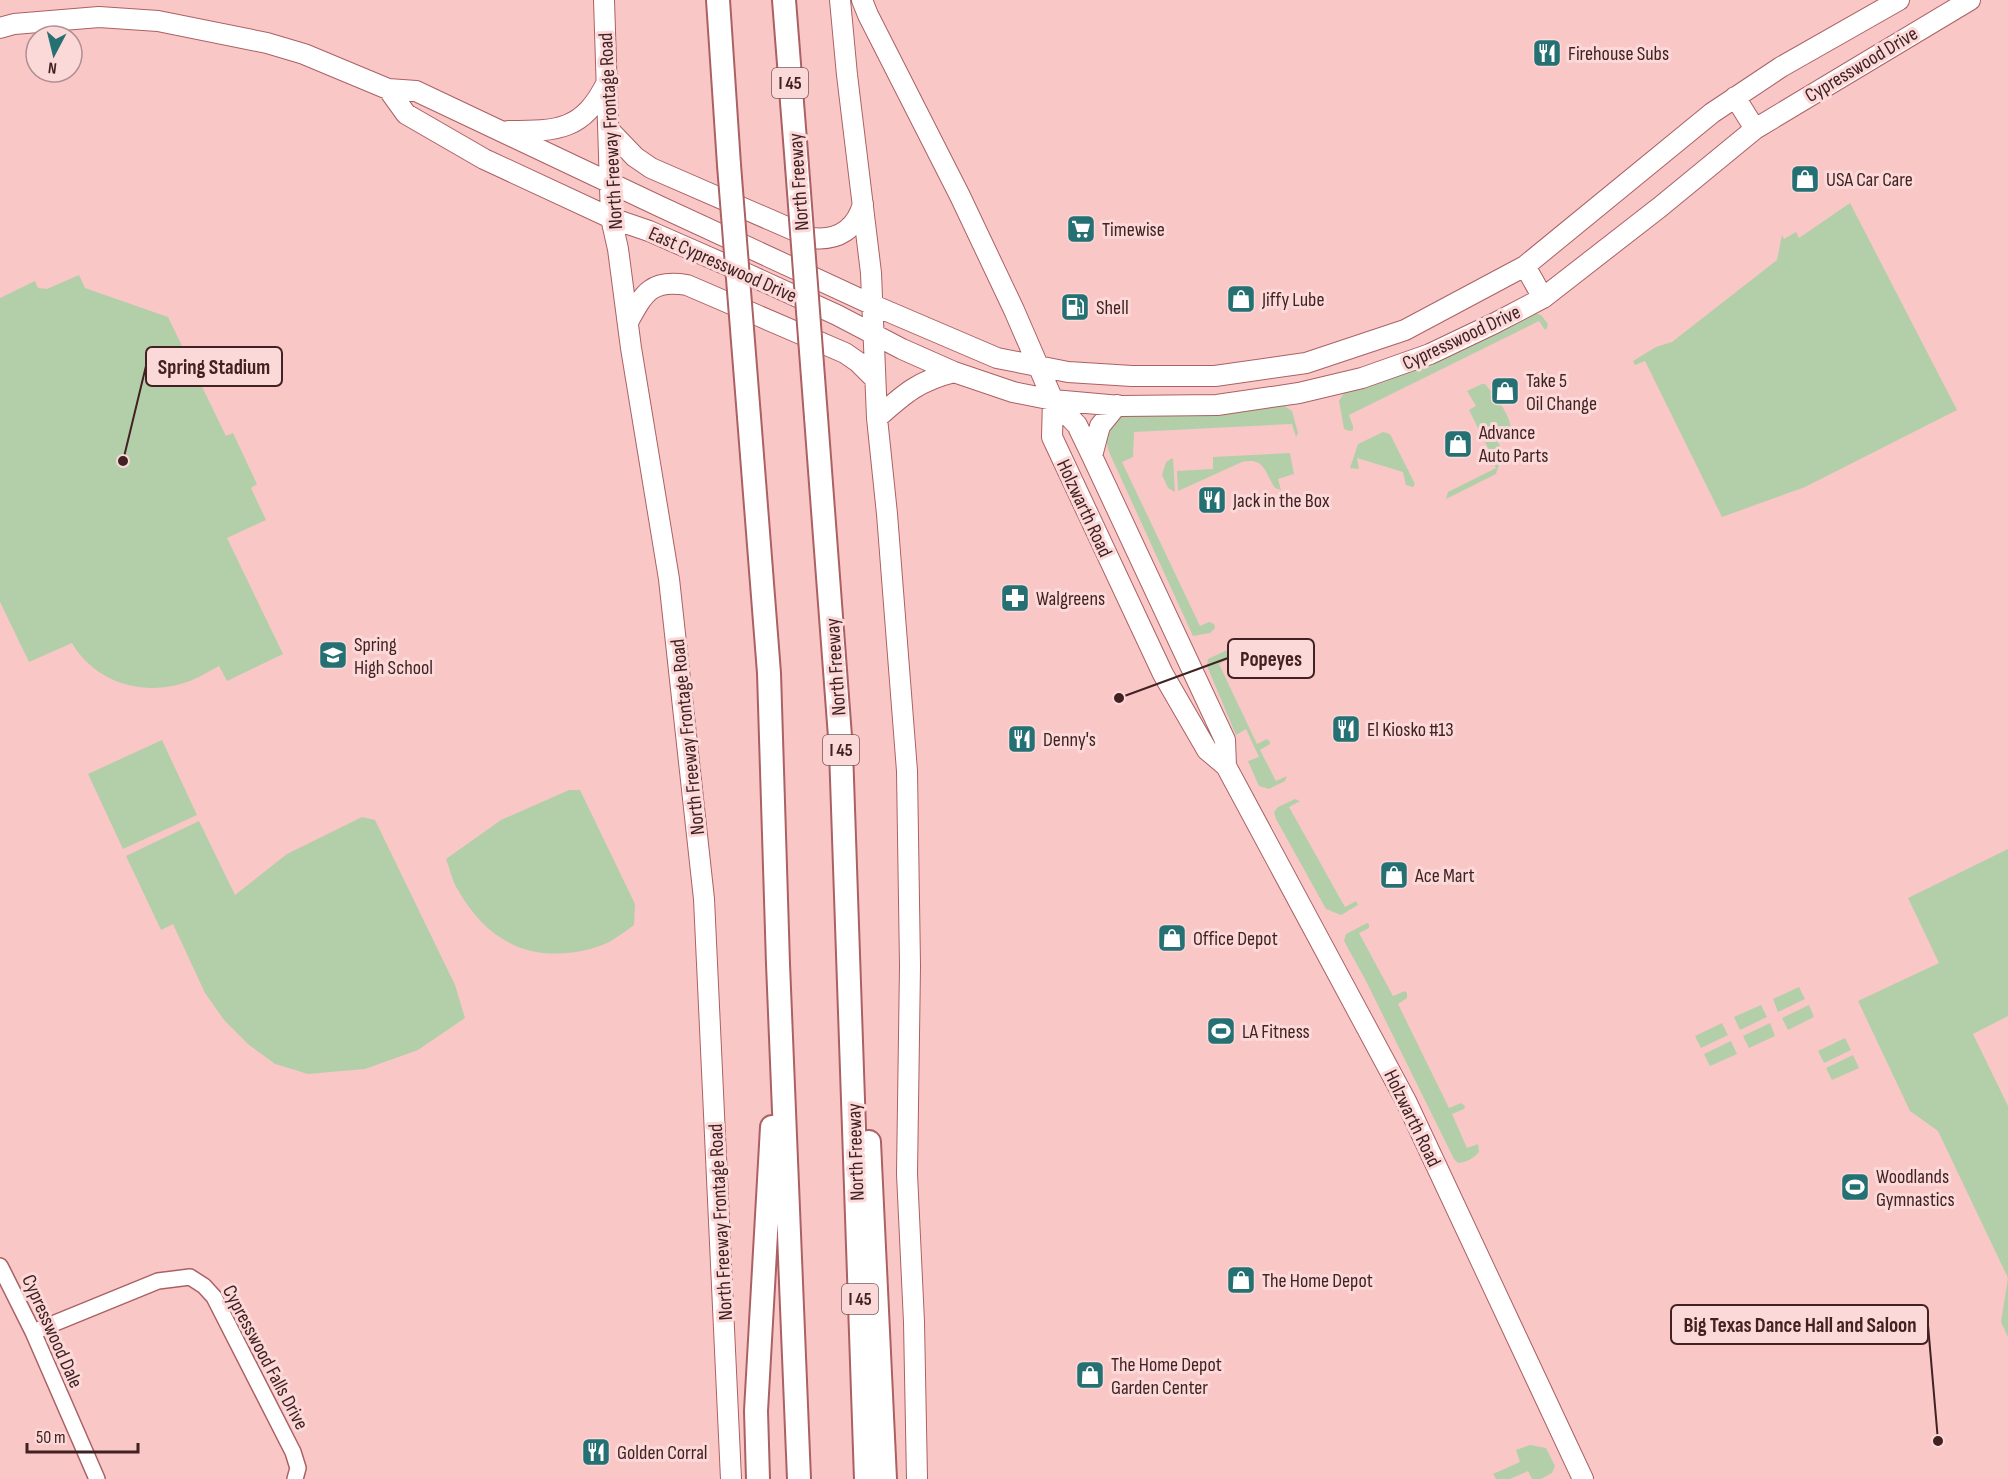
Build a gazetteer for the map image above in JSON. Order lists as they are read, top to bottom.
{
  "streets": {
    "highway": ["I 45", "North Freeway"],
    "main road": [
      "Cypresswood Drive",
      "North Freeway Frontage Road",
      "East Cypresswood Drive",
      "Holzwarth Road"
    ],
    "street": ["Cypresswood Dale", "Cypresswood Falls Drive"]
  },
  "crossings": [
    ["Cypresswood Drive", "East Cypresswood Drive"],
    ["Cypresswood Drive", "Holzwarth Road"],
    ["North Freeway Frontage Road", "East Cypresswood Drive"],
    ["Cypresswood Dale", "Cypresswood Falls Drive"]
  ],
  "places": {
    "restaurant": [
      "Firehouse Subs",
      "Jack in the Box",
      "El Kiosko #13",
      "Denny's",
      "Golden Corral"
    ],
    "shop": [
      "USA Car Care",
      "Jiffy Lube",
      "Take 5 Oil Change",
      "Advance Auto Parts",
      "Ace Mart",
      "Office Depot",
      "The Home Depot",
      "The Home Depot Garden Center"
    ],
    "supermarket": ["Timewise"],
    "fuel station": ["Shell"],
    "other": ["Spring Stadium", "Popeyes", "Big Texas Dance Hall and Saloon"],
    "pharmacy": ["Walgreens"],
    "school or university": ["Spring High School"],
    "sports": ["LA Fitness", "Woodlands Gymnastics"]
  },
  "scale_bar": "50 m",
  "north": "bottom"
}
